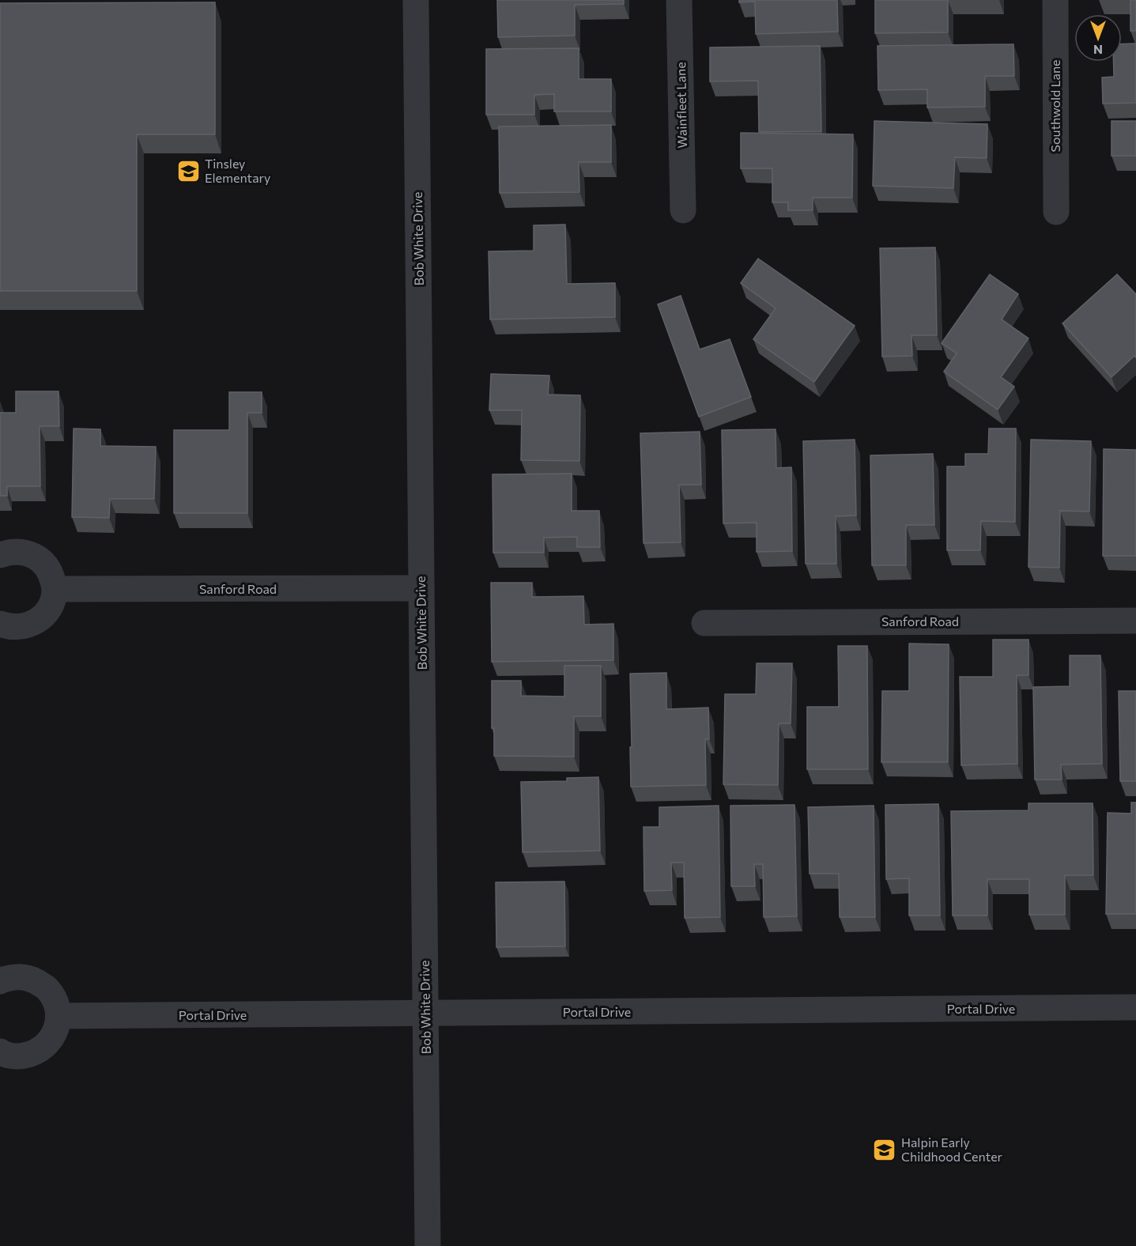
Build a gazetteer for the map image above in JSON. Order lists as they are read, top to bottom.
{
  "streets": {
    "street": [
      "Wainfleet Lane",
      "Southwold Lane",
      "Bob White Drive",
      "Sanford Road",
      "Portal Drive"
    ]
  },
  "crossings": [
    ["Bob White Drive", "Sanford Road"],
    ["Bob White Drive", "Portal Drive"]
  ],
  "places": {
    "school or university": ["Tinsley Elementary", "Halpin Early Childhood Center"]
  },
  "north": "bottom"
}
